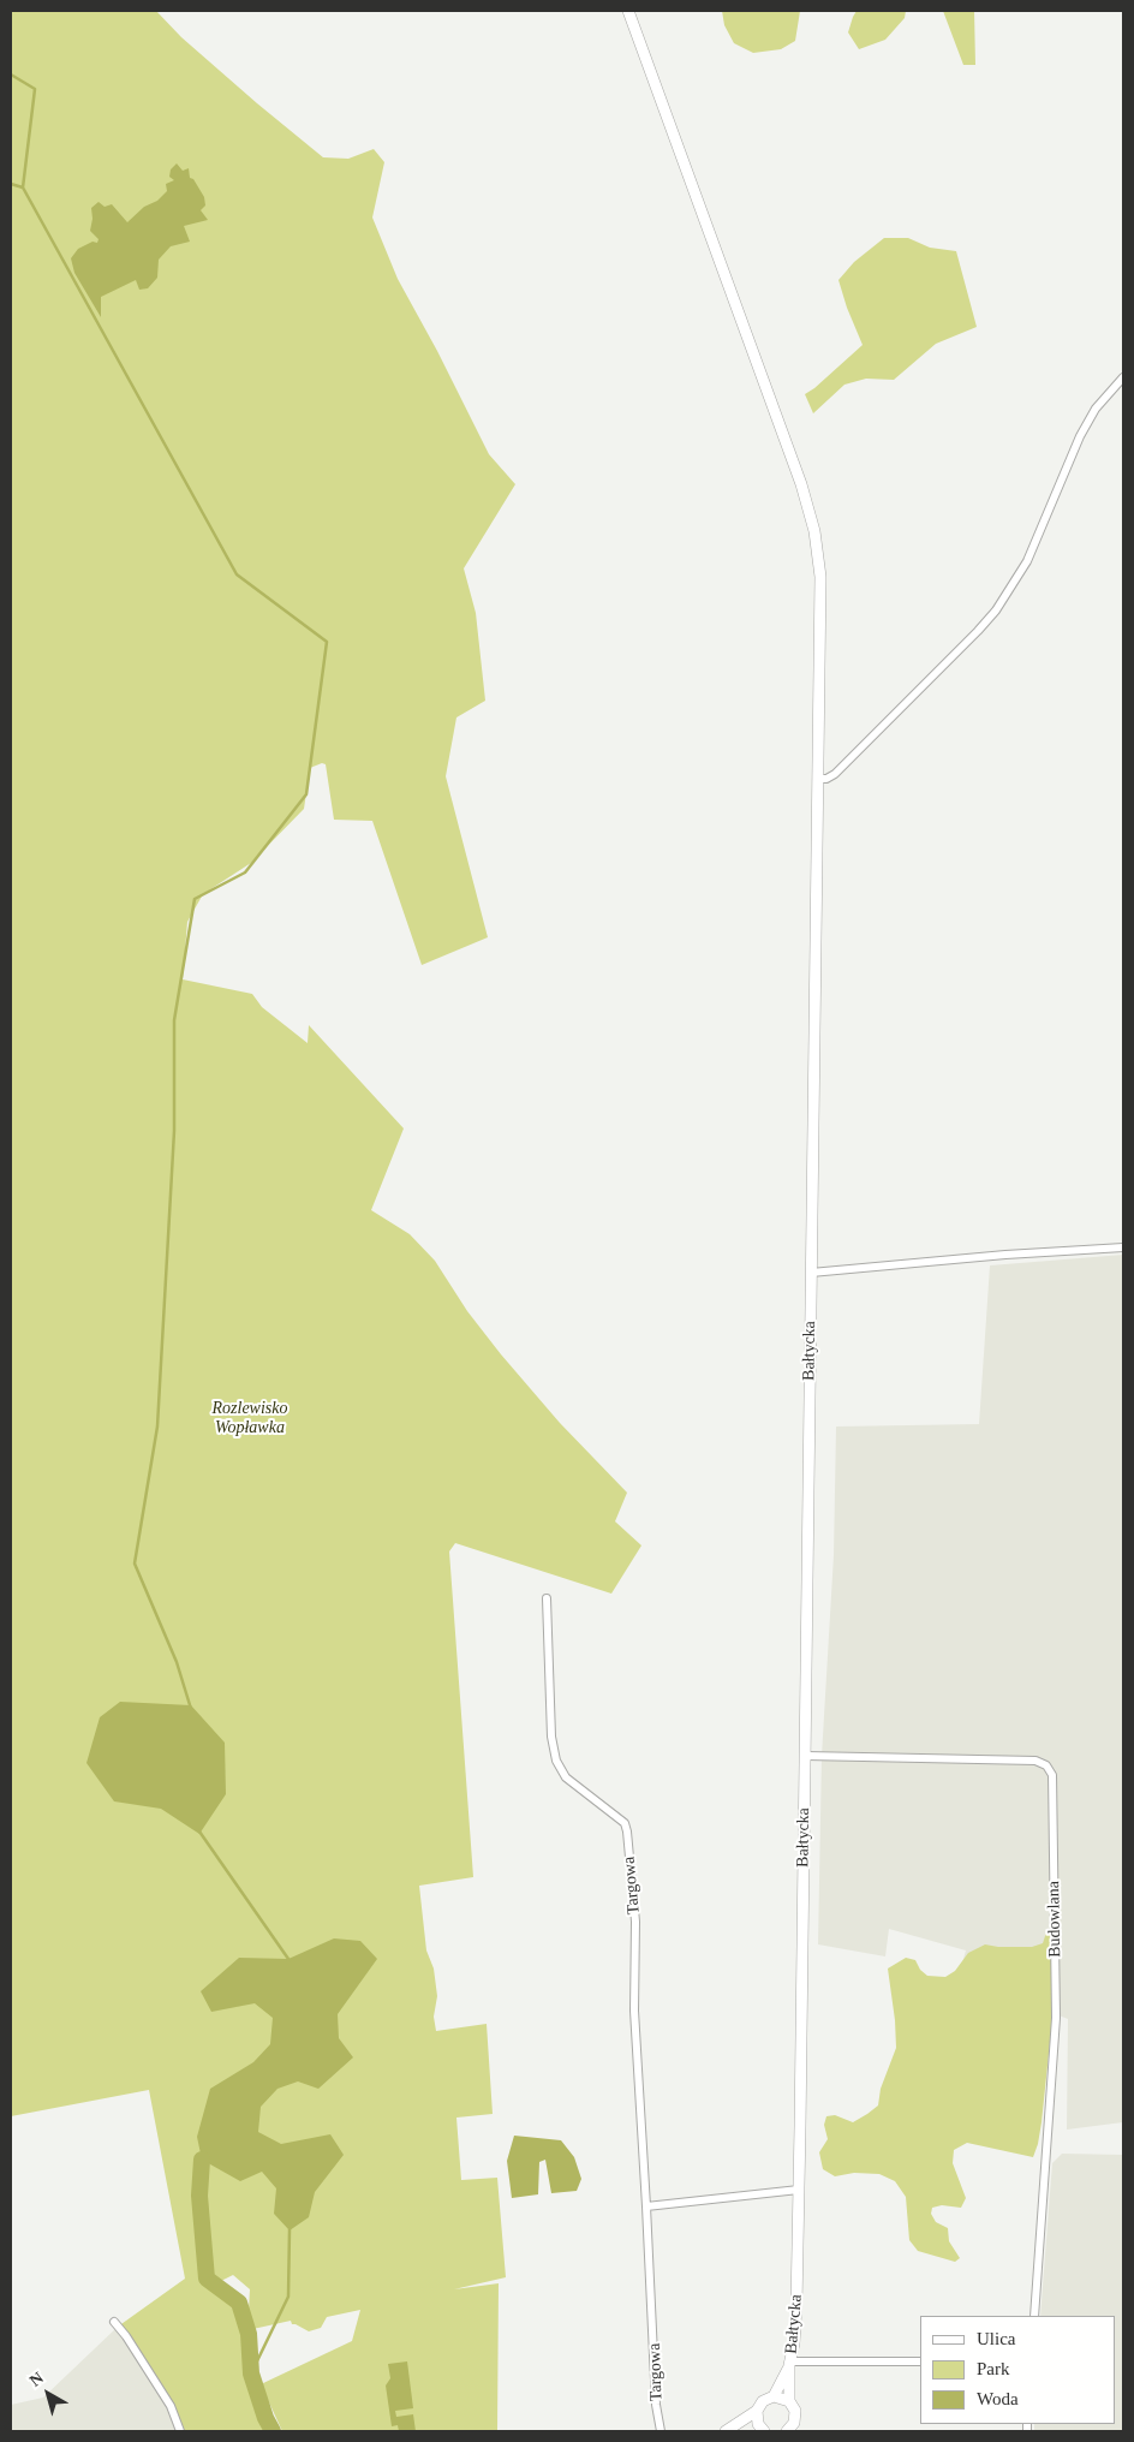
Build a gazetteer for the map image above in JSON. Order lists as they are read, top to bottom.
{
  "streets": {
    "main road": ["Bałtycka"],
    "street": ["Targowa", "Budowlana"]
  },
  "crossings": [
    ["Bałtycka", "Budowlana"]
  ],
  "parks": ["Rozlewisko Wopławka"],
  "legend": ["Ulica", "Park", "Woda"],
  "north": "top left"
}
